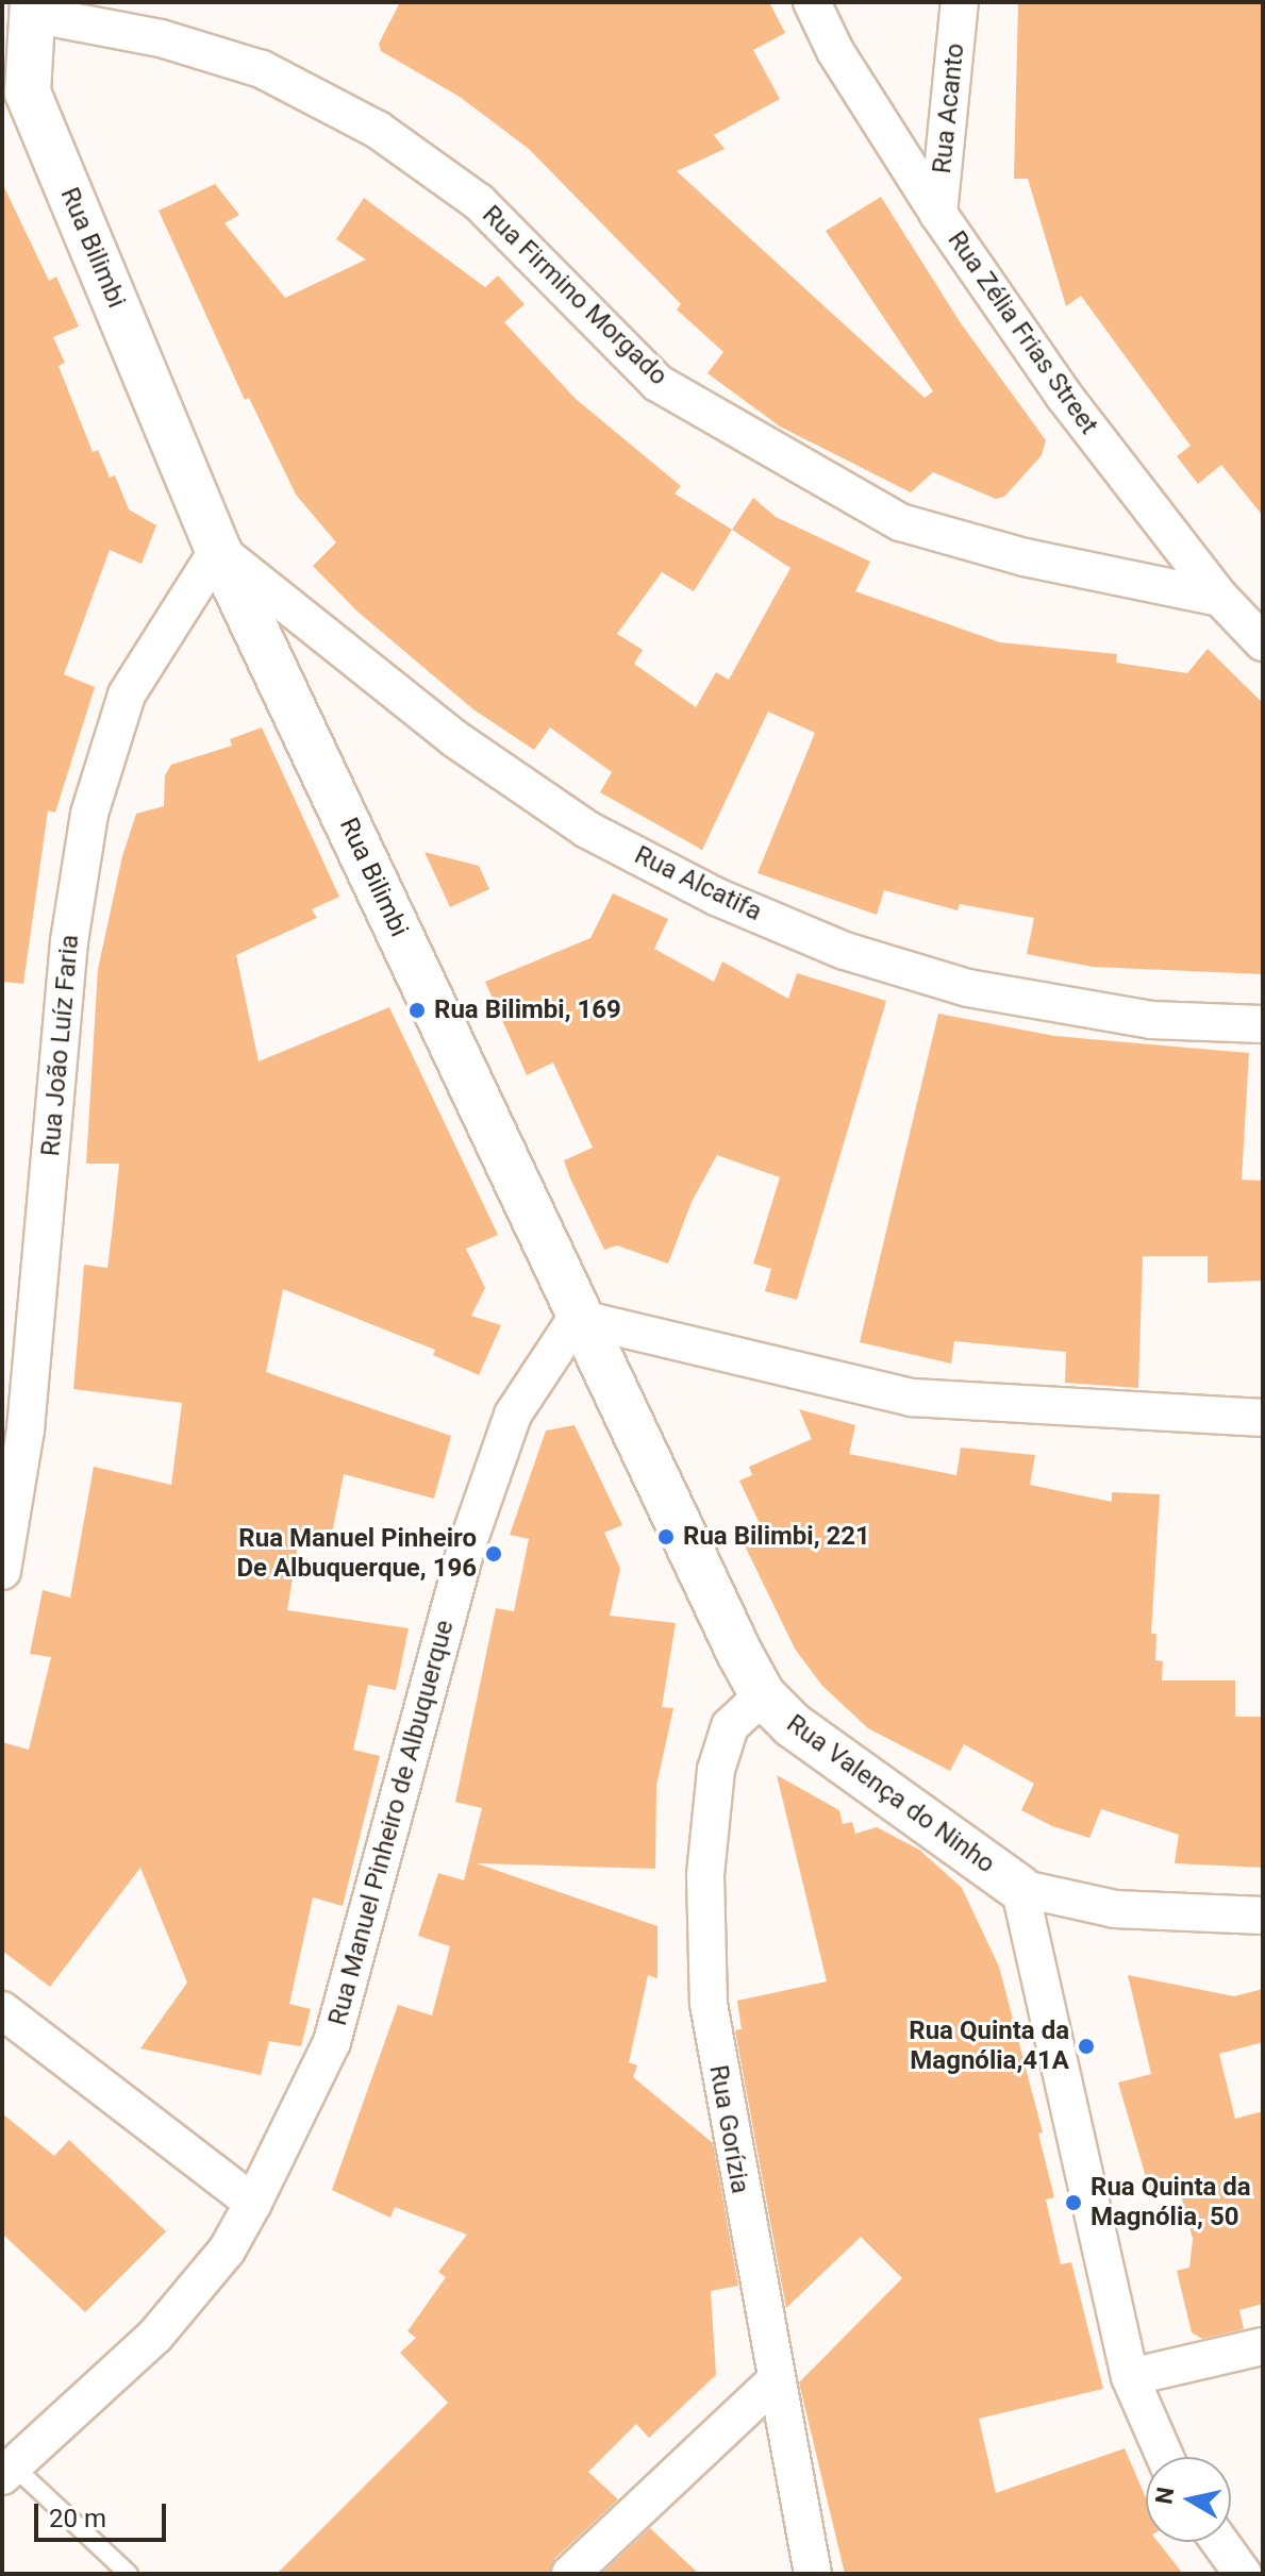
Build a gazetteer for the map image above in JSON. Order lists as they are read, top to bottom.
{
  "streets": {
    "street": [
      "Rua Acanto",
      "Rua Bilimbi",
      "Rua Firmino Morgado",
      "Rua Zélia Frias Street",
      "Rua Alcatifa",
      "Rua João Luíz Faria",
      "Rua Valença do Ninho",
      "Rua Manuel Pinheiro de Albuquerque",
      "Rua Gorízia"
    ]
  },
  "crossings": [
    ["Rua Acanto", "Rua Zélia Frias Street"],
    ["Rua Bilimbi", "Rua Alcatifa"],
    ["Rua Bilimbi", "Rua João Luíz Faria"],
    ["Rua Bilimbi", "Rua Valença do Ninho"],
    ["Rua Bilimbi", "Rua Manuel Pinheiro de Albuquerque"],
    ["Rua Firmino Morgado", "Rua Zélia Frias Street"],
    ["Rua Alcatifa", "Rua João Luíz Faria"],
    ["Rua Valença do Ninho", "Rua Gorízia"]
  ],
  "places": [
    "Rua Bilimbi, 169",
    "Rua Bilimbi, 221",
    "Rua Manuel Pinheiro De Albuquerque, 196",
    "Rua Quinta da Magnólia,41A",
    "Rua Quinta da Magnólia, 50"
  ],
  "scale_bar": "20 m",
  "north": "left"
}
